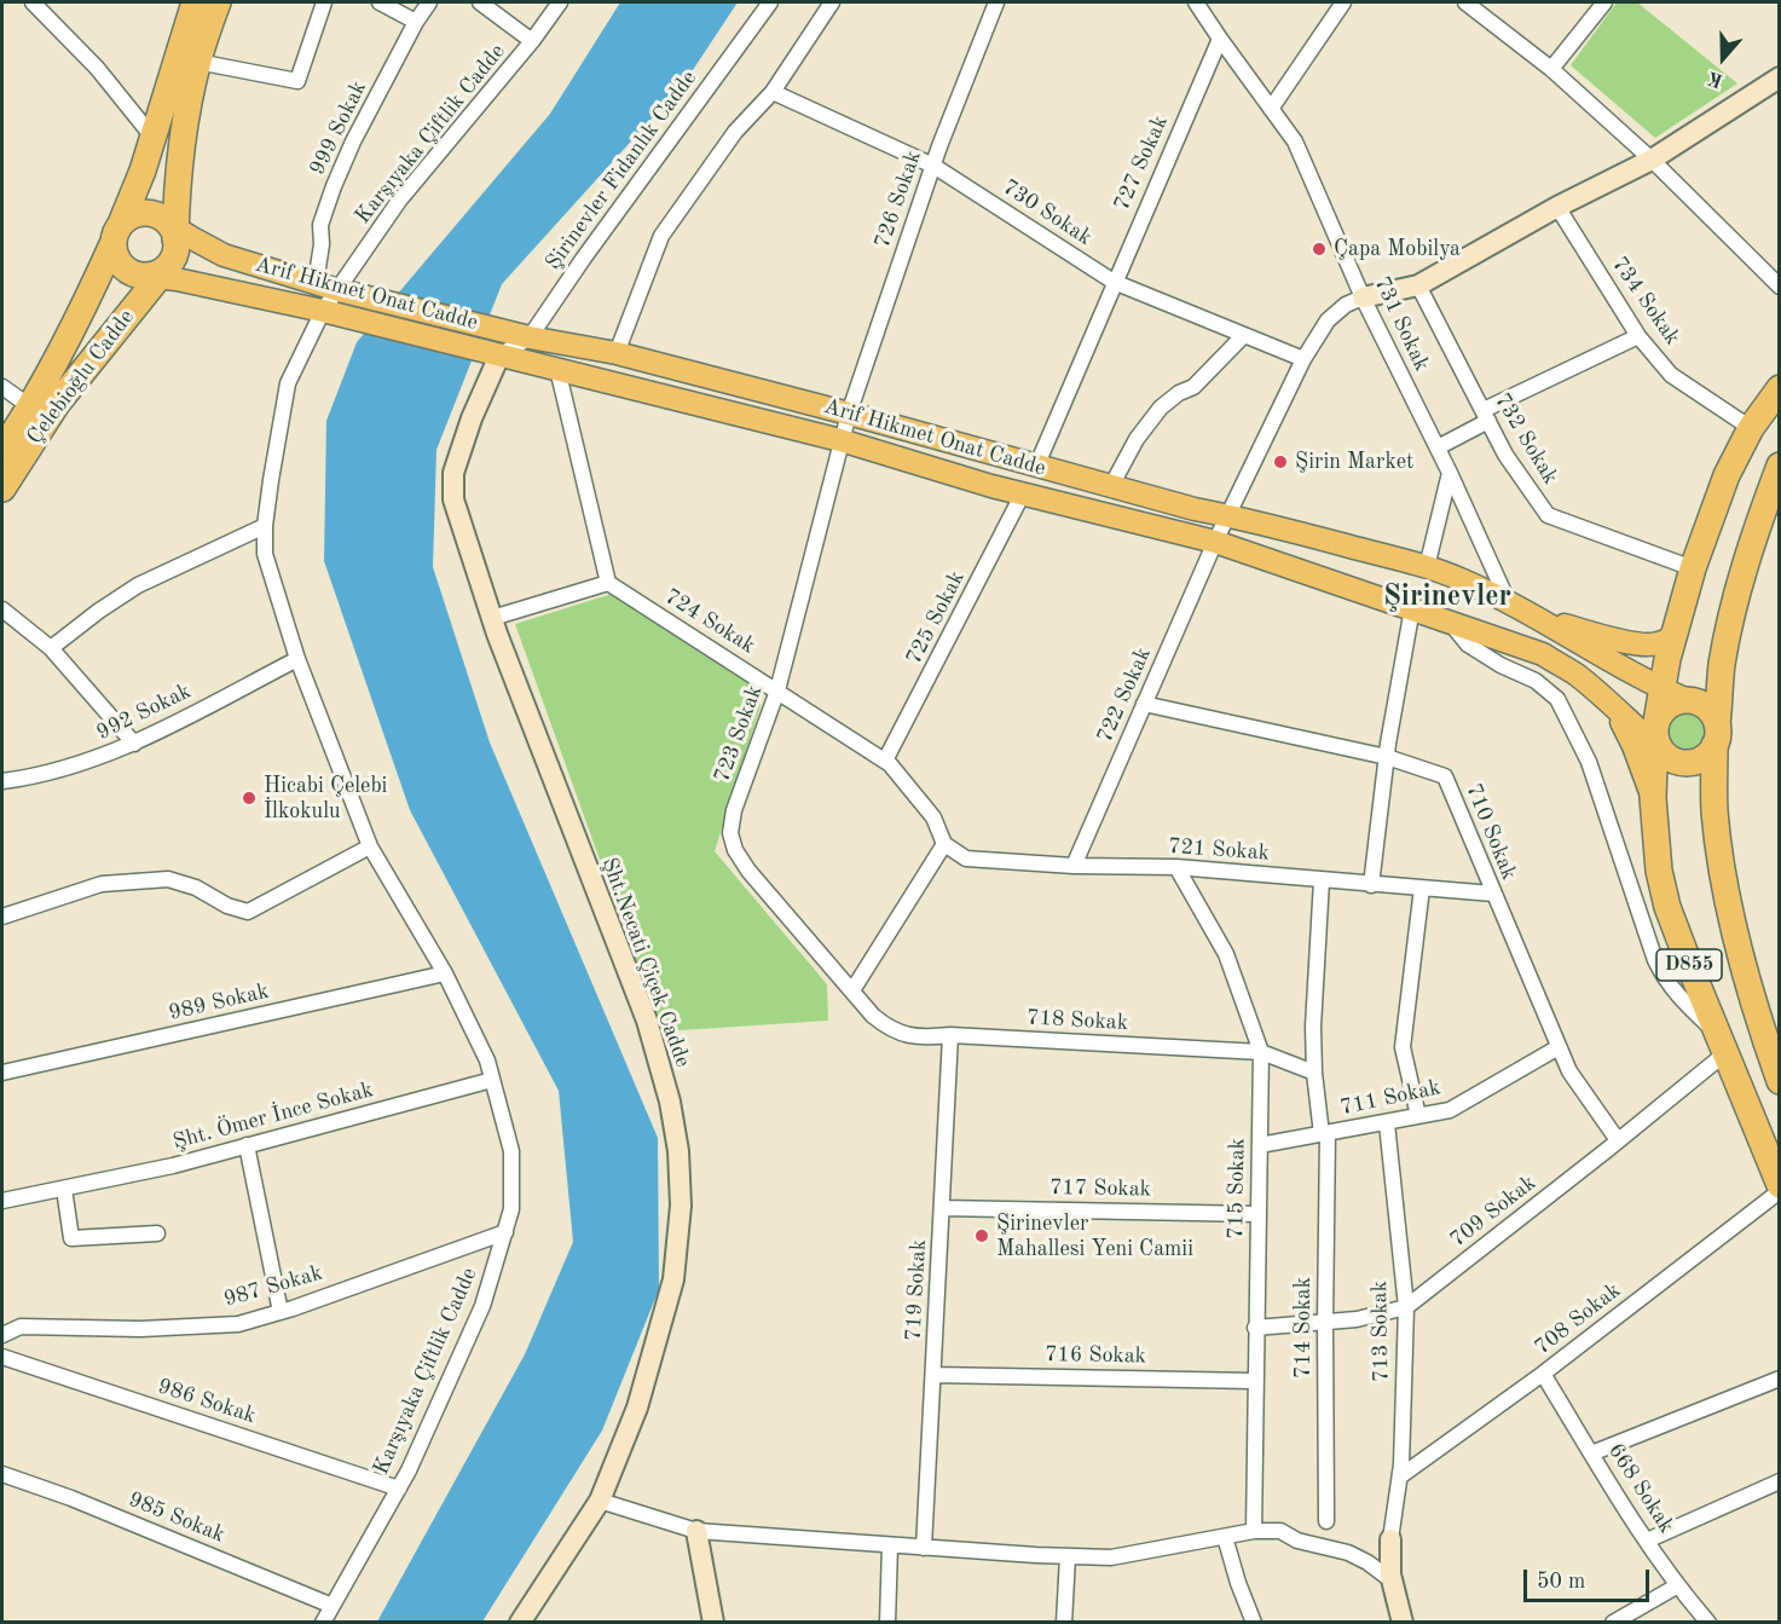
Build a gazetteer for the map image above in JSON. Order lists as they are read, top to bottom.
{
  "streets": {
    "highway": ["Çelebioğlu Cadde", "D855"],
    "main road": ["Arif Hikmet Onat Cadde"],
    "street": [
      "999 Sokak",
      "Karşıyaka Çiftlik Cadde",
      "727 Sokak",
      "Şirinevler Fidanlık Cadde",
      "726 Sokak",
      "730 Sokak",
      "734 Sokak",
      "731 Sokak",
      "732 Sokak",
      "725 Sokak",
      "724 Sokak",
      "722 Sokak",
      "992 Sokak",
      "723 Sokak",
      "710 Sokak",
      "721 Sokak",
      "Şht.Necati Çiçek Cadde",
      "989 Sokak",
      "718 Sokak",
      "711 Sokak",
      "Şht. Ömer İnce Sokak",
      "717 Sokak",
      "715 Sokak",
      "709 Sokak",
      "987 Sokak",
      "719 Sokak",
      "708 Sokak",
      "714 Sokak",
      "713 Sokak",
      "716 Sokak",
      "986 Sokak",
      "668 Sokak",
      "985 Sokak"
    ]
  },
  "crossings": [
    ["999 Sokak", "Arif Hikmet Onat Cadde"],
    ["Karşıyaka Çiftlik Cadde", "Arif Hikmet Onat Cadde"],
    ["Karşıyaka Çiftlik Cadde", "992 Sokak"],
    ["Karşıyaka Çiftlik Cadde", "989 Sokak"],
    ["Karşıyaka Çiftlik Cadde", "Şht. Ömer İnce Sokak"],
    ["Karşıyaka Çiftlik Cadde", "987 Sokak"],
    ["Karşıyaka Çiftlik Cadde", "986 Sokak"],
    ["Karşıyaka Çiftlik Cadde", "985 Sokak"],
    ["727 Sokak", "730 Sokak"],
    ["727 Sokak", "Arif Hikmet Onat Cadde"],
    ["727 Sokak", "731 Sokak"],
    ["Şirinevler Fidanlık Cadde", "Arif Hikmet Onat Cadde"],
    ["Şirinevler Fidanlık Cadde", "Şht.Necati Çiçek Cadde"],
    ["726 Sokak", "730 Sokak"],
    ["726 Sokak", "Arif Hikmet Onat Cadde"],
    ["726 Sokak", "723 Sokak"],
    ["730 Sokak", "722 Sokak"],
    ["Arif Hikmet Onat Cadde", "731 Sokak"],
    ["Arif Hikmet Onat Cadde", "Çelebioğlu Cadde"],
    ["Arif Hikmet Onat Cadde", "725 Sokak"],
    ["Arif Hikmet Onat Cadde", "722 Sokak"],
    ["Arif Hikmet Onat Cadde", "723 Sokak"],
    ["Arif Hikmet Onat Cadde", "Şht.Necati Çiçek Cadde"],
    ["Arif Hikmet Onat Cadde", "D855"],
    ["734 Sokak", "D855"],
    ["731 Sokak", "722 Sokak"],
    ["732 Sokak", "D855"],
    ["725 Sokak", "724 Sokak"],
    ["724 Sokak", "723 Sokak"],
    ["724 Sokak", "721 Sokak"],
    ["722 Sokak", "710 Sokak"],
    ["722 Sokak", "721 Sokak"],
    ["723 Sokak", "718 Sokak"],
    ["710 Sokak", "721 Sokak"],
    ["710 Sokak", "711 Sokak"],
    ["710 Sokak", "709 Sokak"],
    ["721 Sokak", "715 Sokak"],
    ["721 Sokak", "714 Sokak"],
    ["D855", "709 Sokak"],
    ["718 Sokak", "715 Sokak"],
    ["718 Sokak", "719 Sokak"],
    ["718 Sokak", "714 Sokak"],
    ["711 Sokak", "715 Sokak"],
    ["711 Sokak", "714 Sokak"],
    ["711 Sokak", "713 Sokak"],
    ["717 Sokak", "715 Sokak"],
    ["717 Sokak", "719 Sokak"],
    ["715 Sokak", "709 Sokak"],
    ["715 Sokak", "716 Sokak"],
    ["709 Sokak", "714 Sokak"],
    ["709 Sokak", "713 Sokak"],
    ["719 Sokak", "716 Sokak"],
    ["708 Sokak", "713 Sokak"],
    ["708 Sokak", "668 Sokak"]
  ],
  "districts": ["Şirinevler"],
  "places": [
    "Çapa Mobilya",
    "Şirin Market",
    "Hicabi Çelebi İlkokulu",
    "Şirinevler Mahallesi Yeni Camii"
  ],
  "scale_bar": "50 m",
  "north": "bottom"
}
